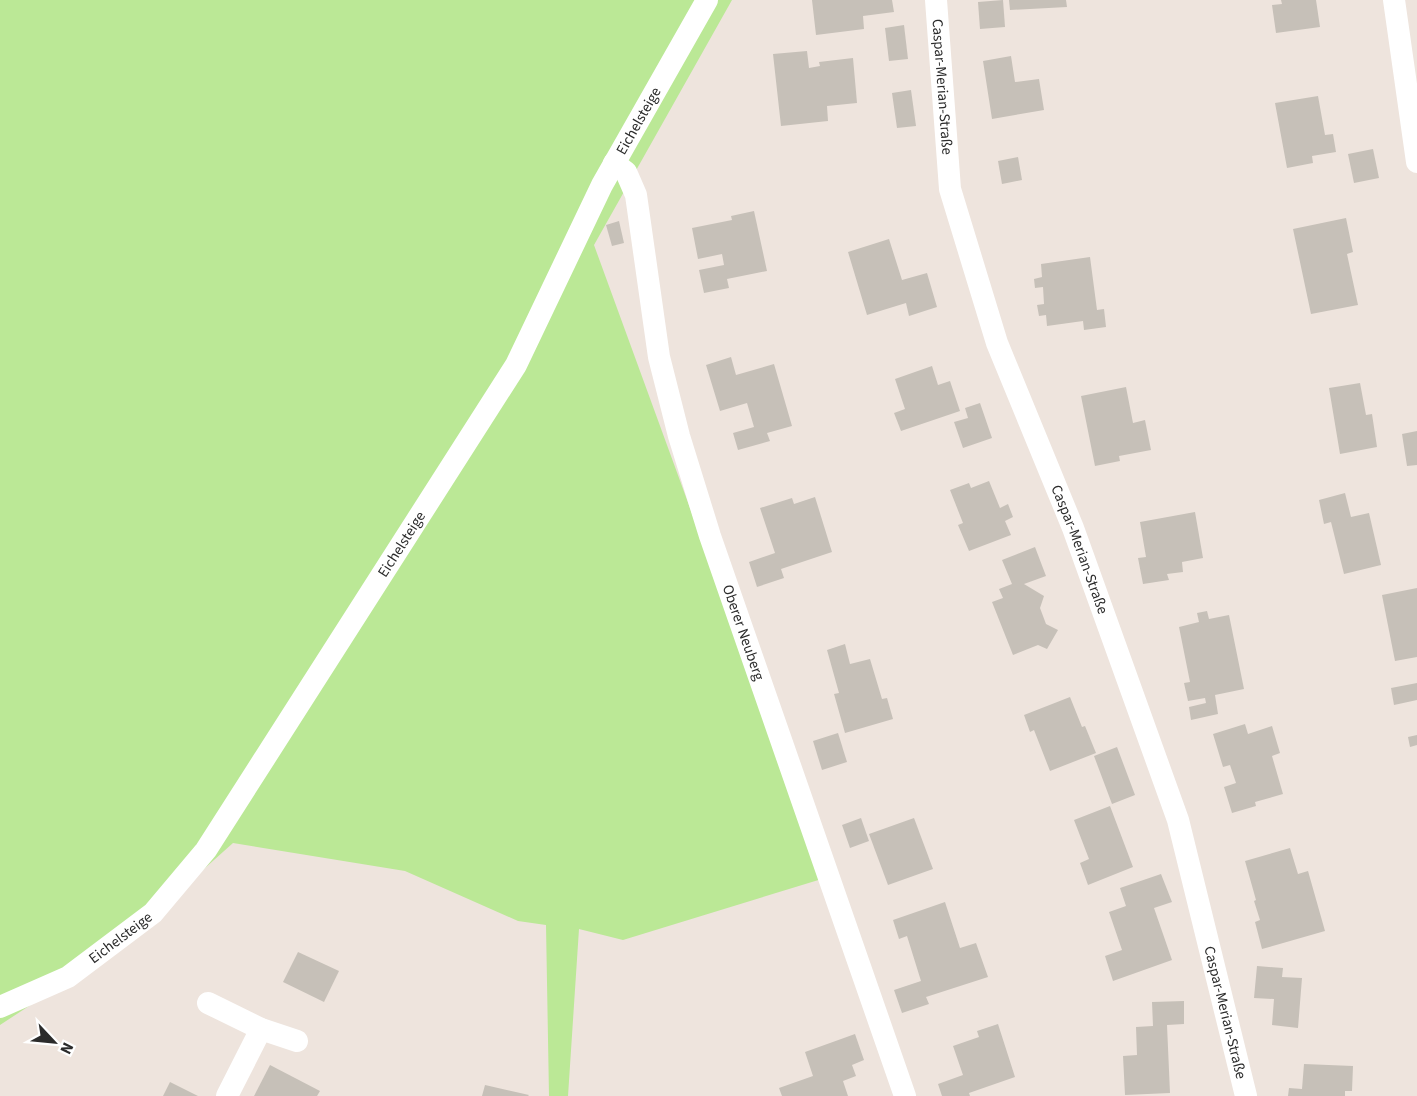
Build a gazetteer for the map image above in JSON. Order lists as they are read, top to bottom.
{
  "streets": {
    "street": ["Caspar-Merian-Straße", "Eichelsteige", "Oberer Neuberg"]
  },
  "crossings": [
    ["Eichelsteige", "Oberer Neuberg"]
  ],
  "north": "bottom right"
}
